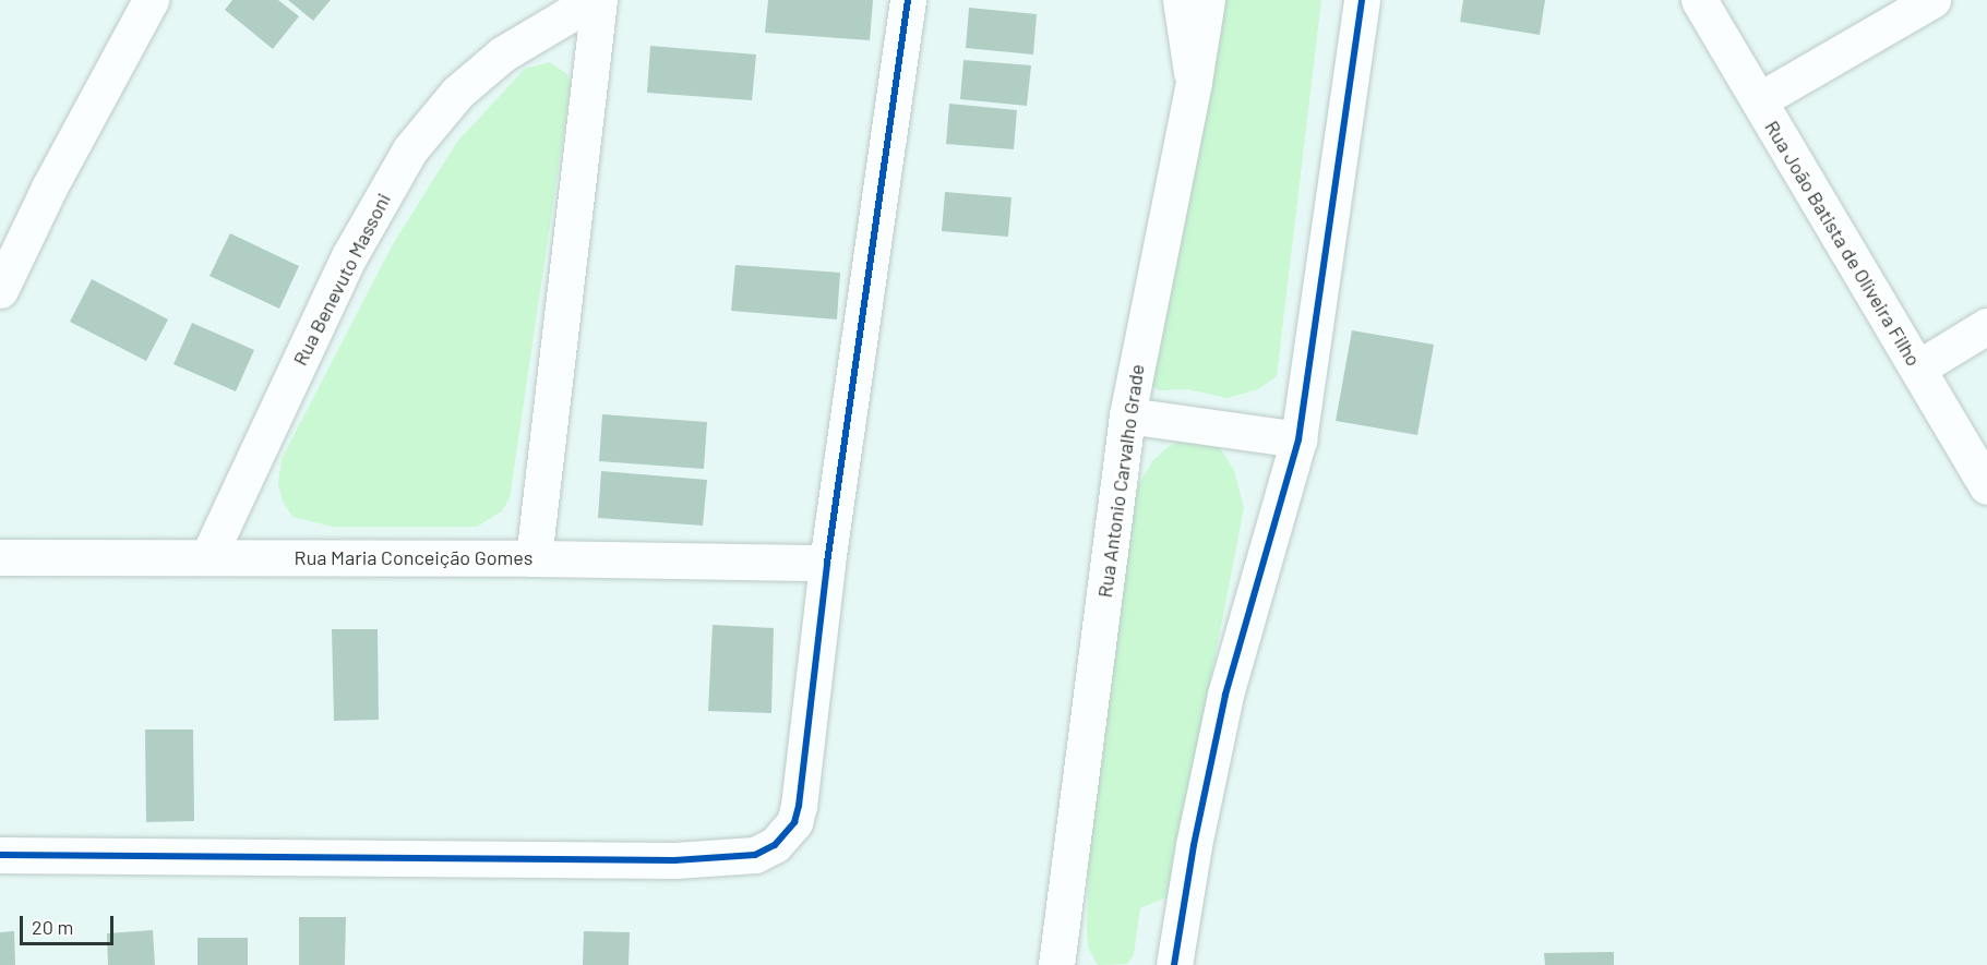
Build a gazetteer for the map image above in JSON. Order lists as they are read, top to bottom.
{
  "streets": {
    "street": [
      "Rua João Batista de Oliveira Filho",
      "Rua Benevuto Massoni",
      "Rua Antonio Carvalho Grade",
      "Rua Maria Conceição Gomes"
    ]
  },
  "crossings": [
    ["Rua Benevuto Massoni", "Rua Maria Conceição Gomes"]
  ],
  "scale_bar": "20 m"
}
